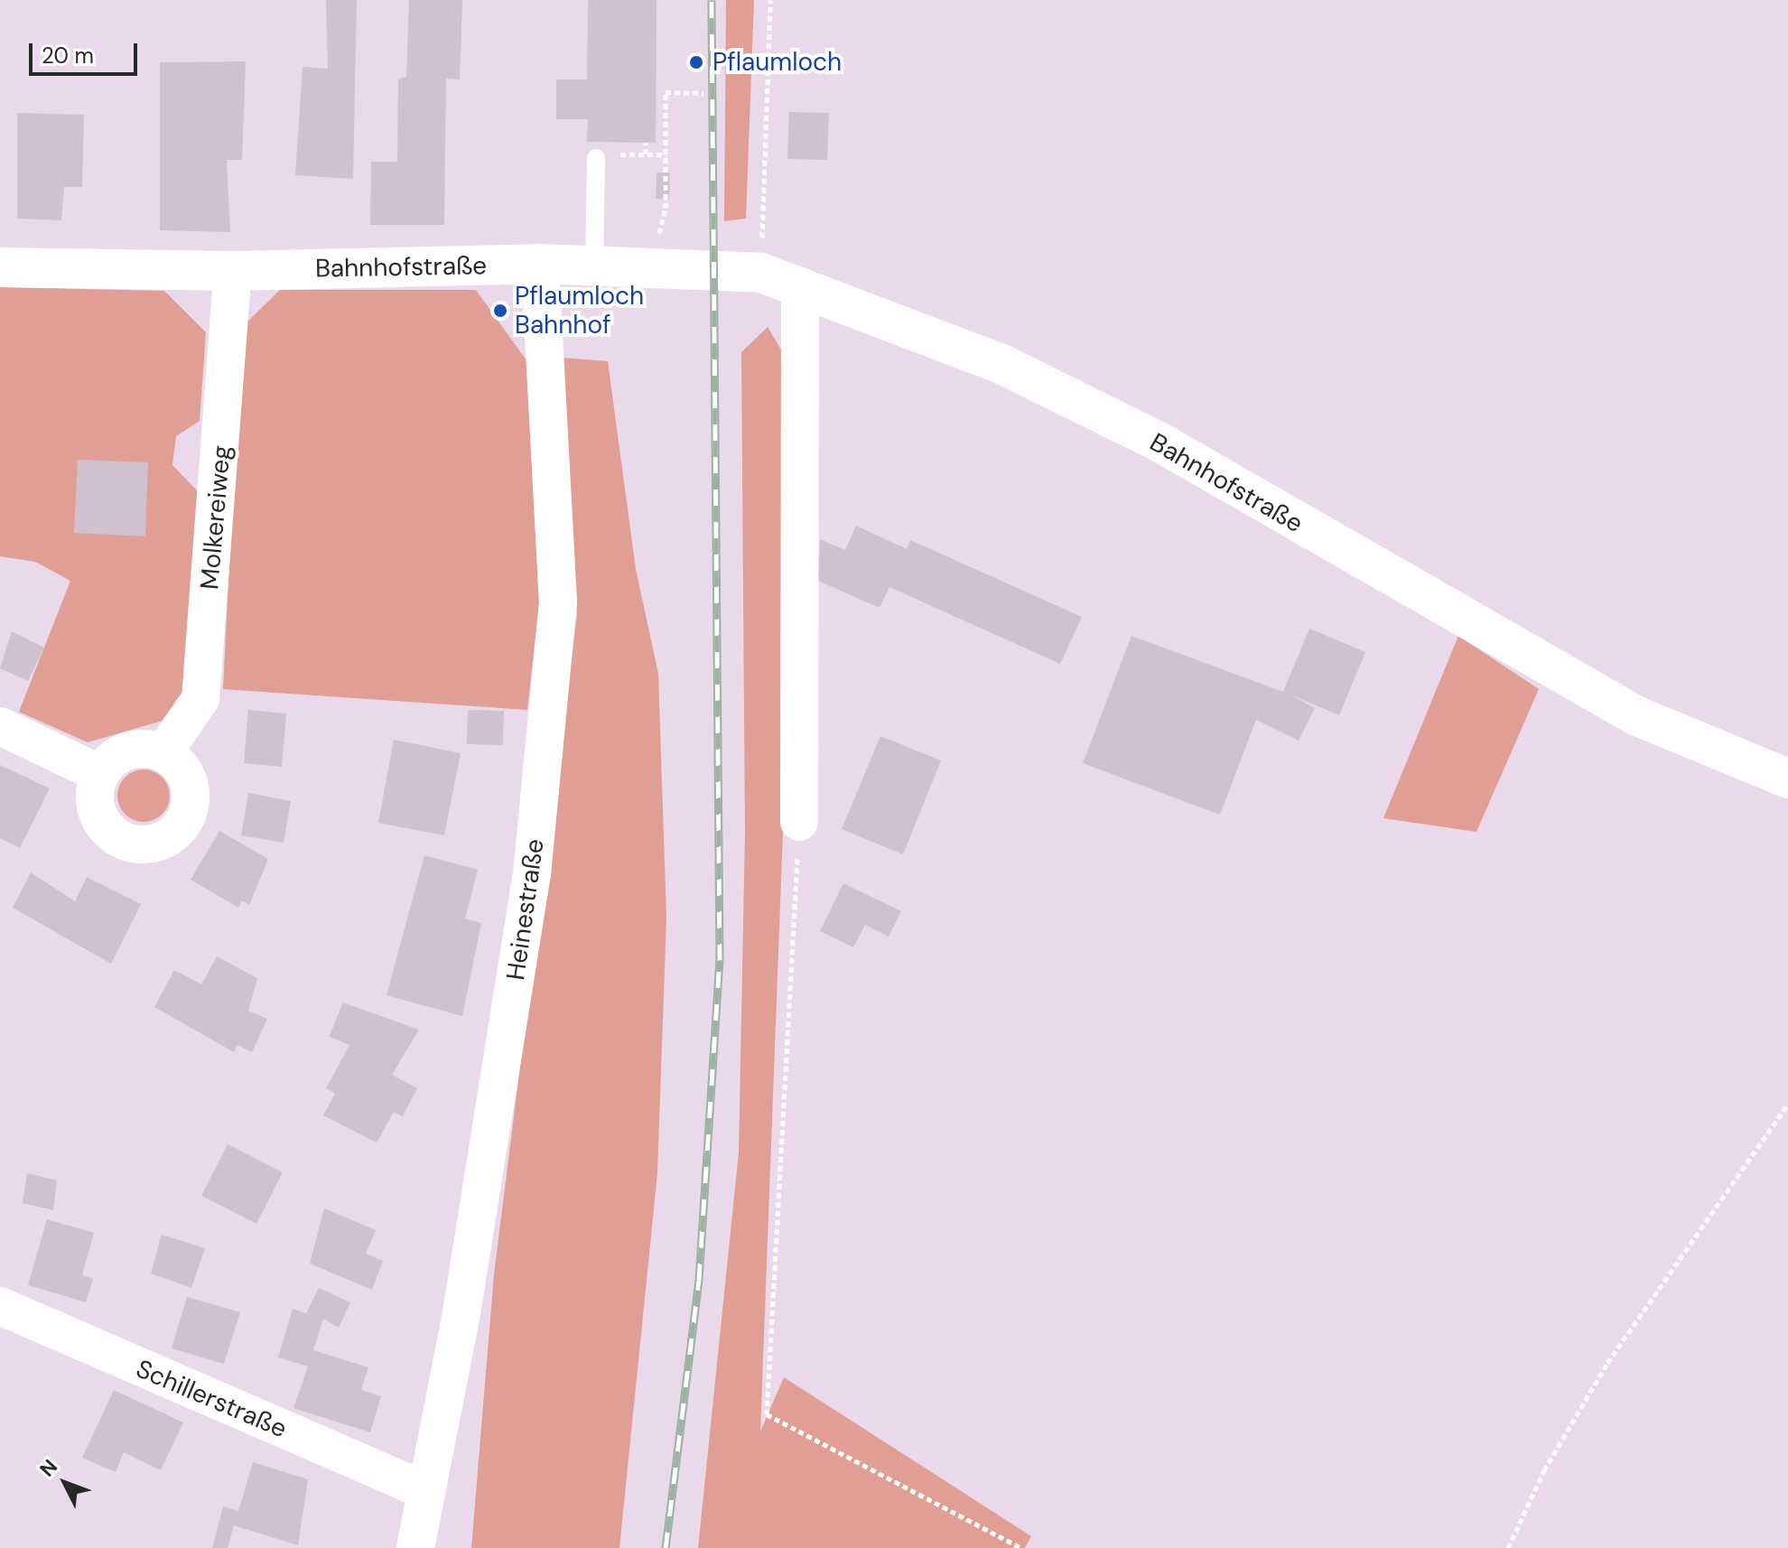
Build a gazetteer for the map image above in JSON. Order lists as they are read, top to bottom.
{
  "streets": {
    "street": [
      "Bahnhofstraße",
      "Molkereiweg",
      "Heinestraße",
      "Schillerstraße"
    ]
  },
  "crossings": [
    ["Bahnhofstraße", "Molkereiweg"],
    ["Bahnhofstraße", "Heinestraße"],
    ["Heinestraße", "Schillerstraße"]
  ],
  "places": ["Pflaumloch", "Pflaumloch Bahnhof"],
  "scale_bar": "20 m",
  "north": "top left"
}
